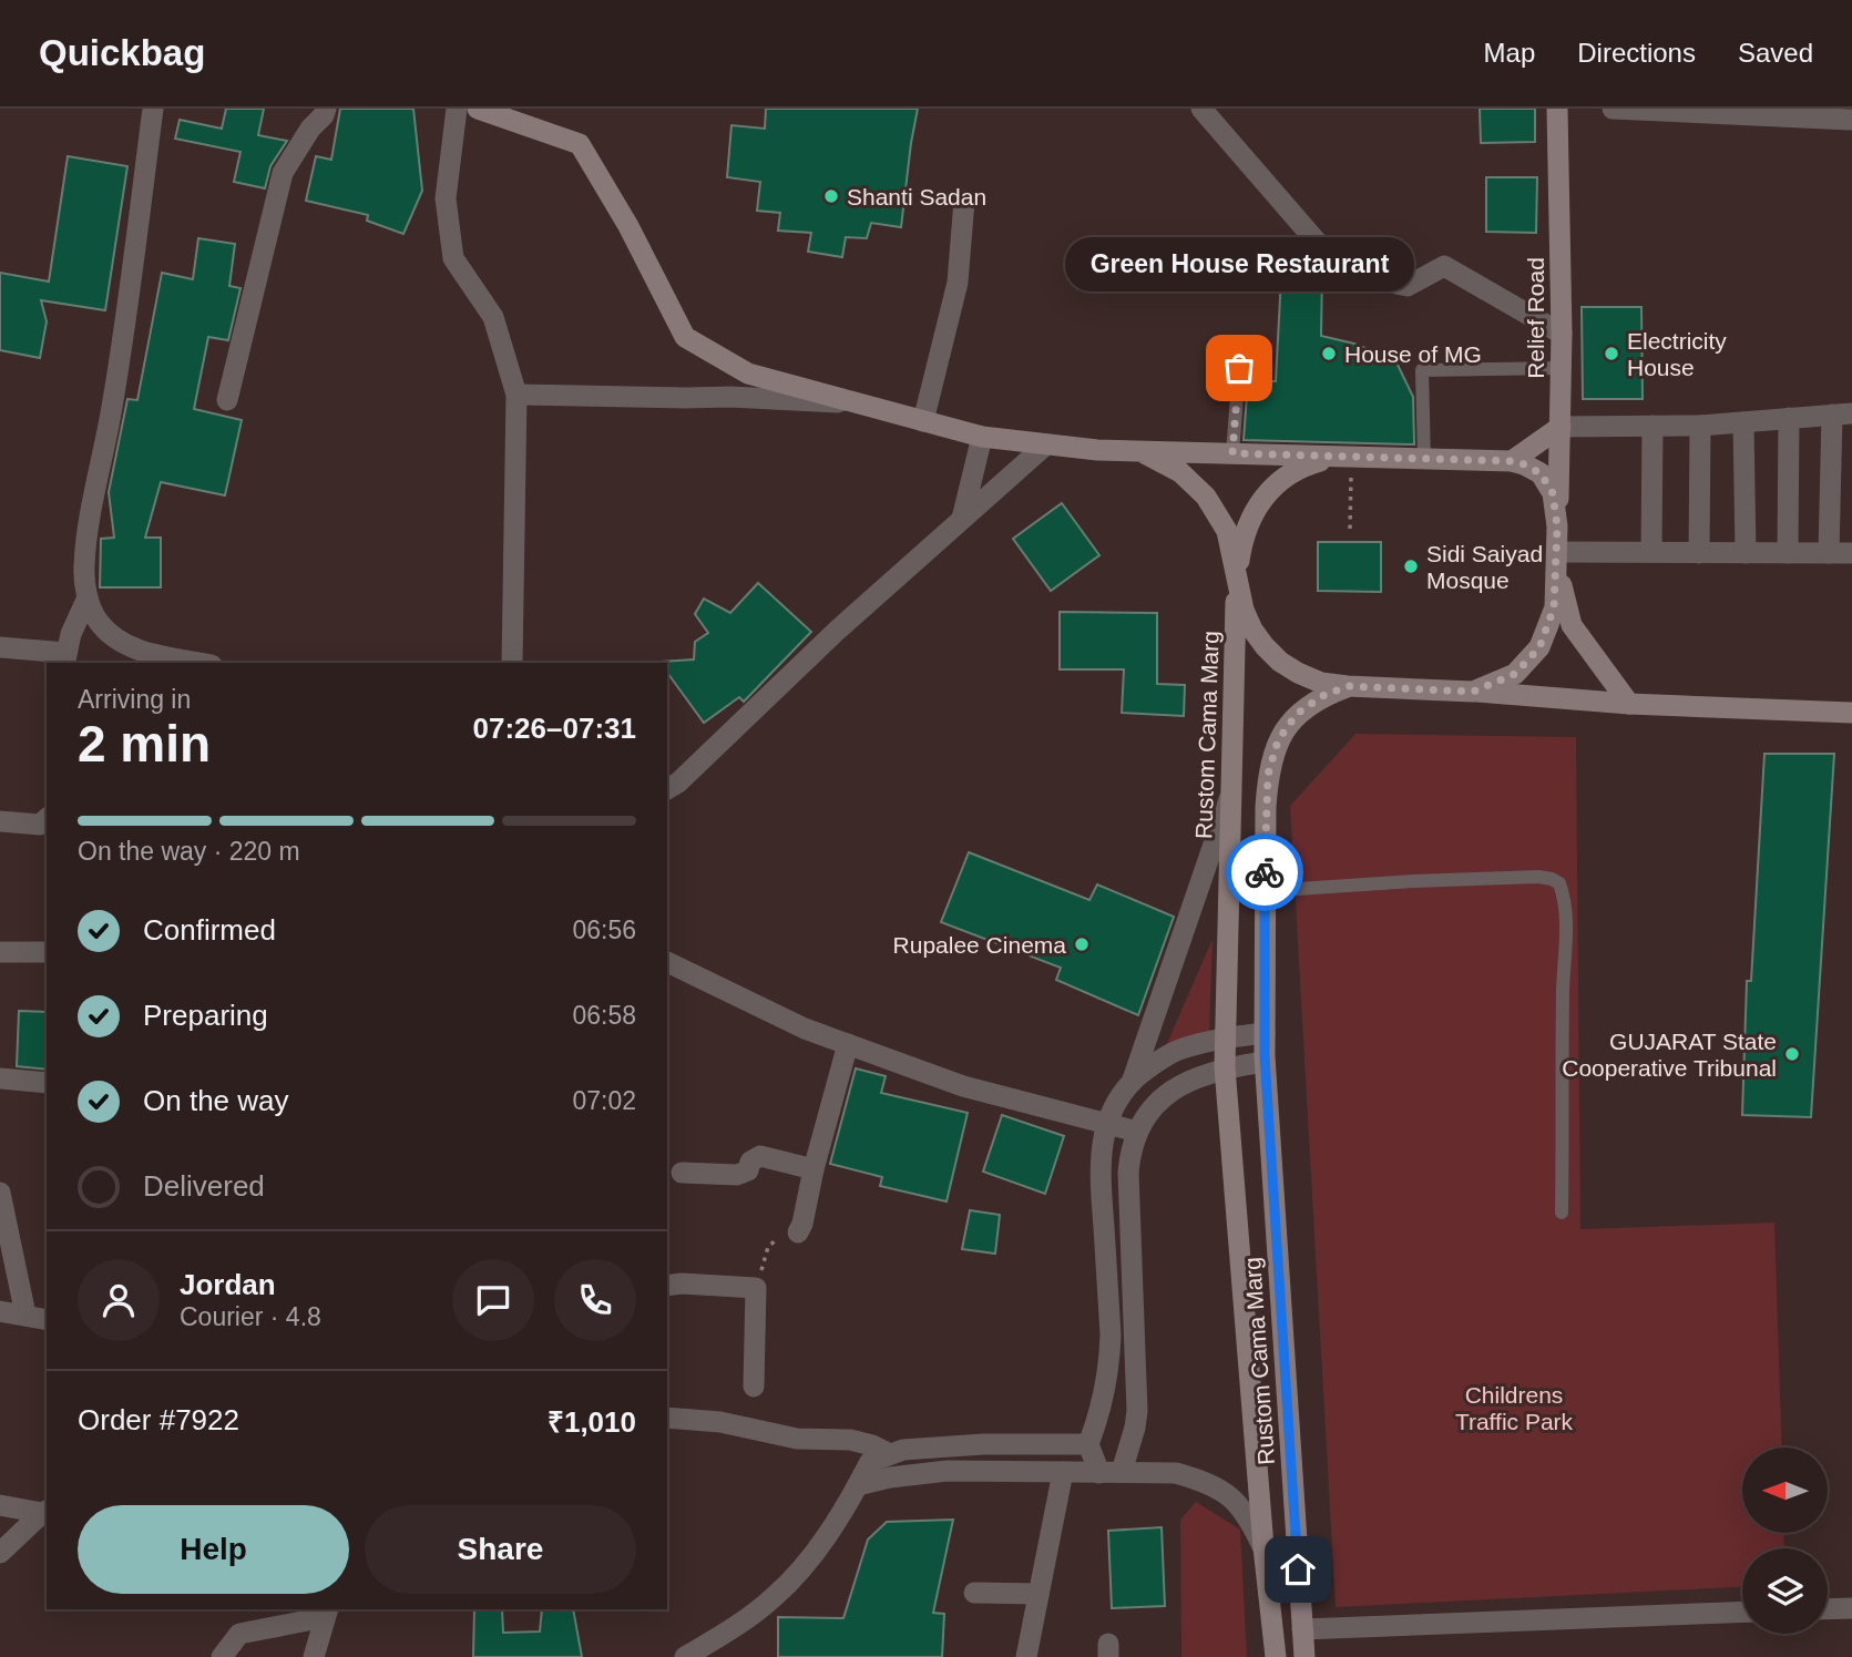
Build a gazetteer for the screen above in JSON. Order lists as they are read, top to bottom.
{
  "streets": {
    "main road": ["Relief Road", "Rustom Cama Marg"]
  },
  "parks": ["Childrens Traffic Park"],
  "places": [
    "Shanti Sadan",
    "House of MG",
    "Electricity House",
    "Green House Restaurant",
    "Sidi Saiyad Mosque",
    "Rupalee Cinema",
    "GUJARAT State Cooperative Tribunal"
  ],
  "north": "left",
  "page": {
    "header": "Quickbag",
    "nav": ["Map", "Directions", "Saved"],
    "bubble": "Green House Restaurant",
    "heading": ["2 min", "Arriving in", "07:26–07:31"],
    "panel": [
      "Jordan",
      "Courier · 4.8",
      "Order #7922",
      "₹1,010"
    ],
    "bar": "On the way · 220 m",
    "list": [
      ["Confirmed", "06:56"],
      ["Preparing", "06:58"],
      ["On the way", "07:02"],
      "Delivered"
    ],
    "buttons": ["Help", "Share"]
  }
}
